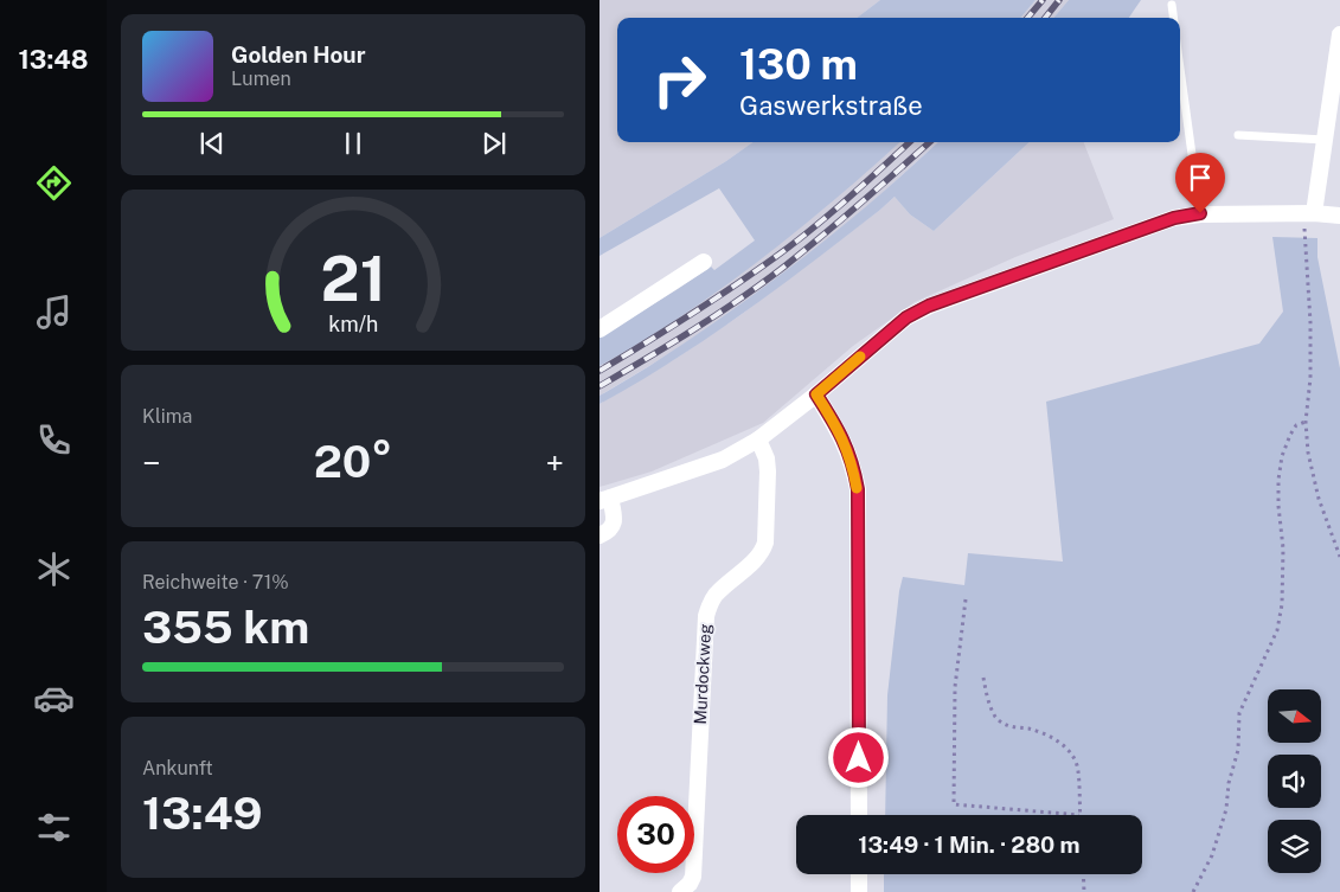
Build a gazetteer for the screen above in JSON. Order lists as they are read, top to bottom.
{
  "streets": {
    "street": ["Murdockweg"]
  },
  "north": "right",
  "page": {
    "tabs": "13:48",
    "turn": ["130 m", "Gaswerkstraße"],
    "song": ["Golden Hour", "Lumen"],
    "tile": [
      "Klima",
      ["Reichweite · 71%", "355 km"],
      ["Ankunft", "13:49"]
    ],
    "heat": ["−", "20°", "+"],
    "limit": "30",
    "trip": "13:49 · 1 Min. · 280 m",
    "gauge": ["21", "km/h"]
  }
}
